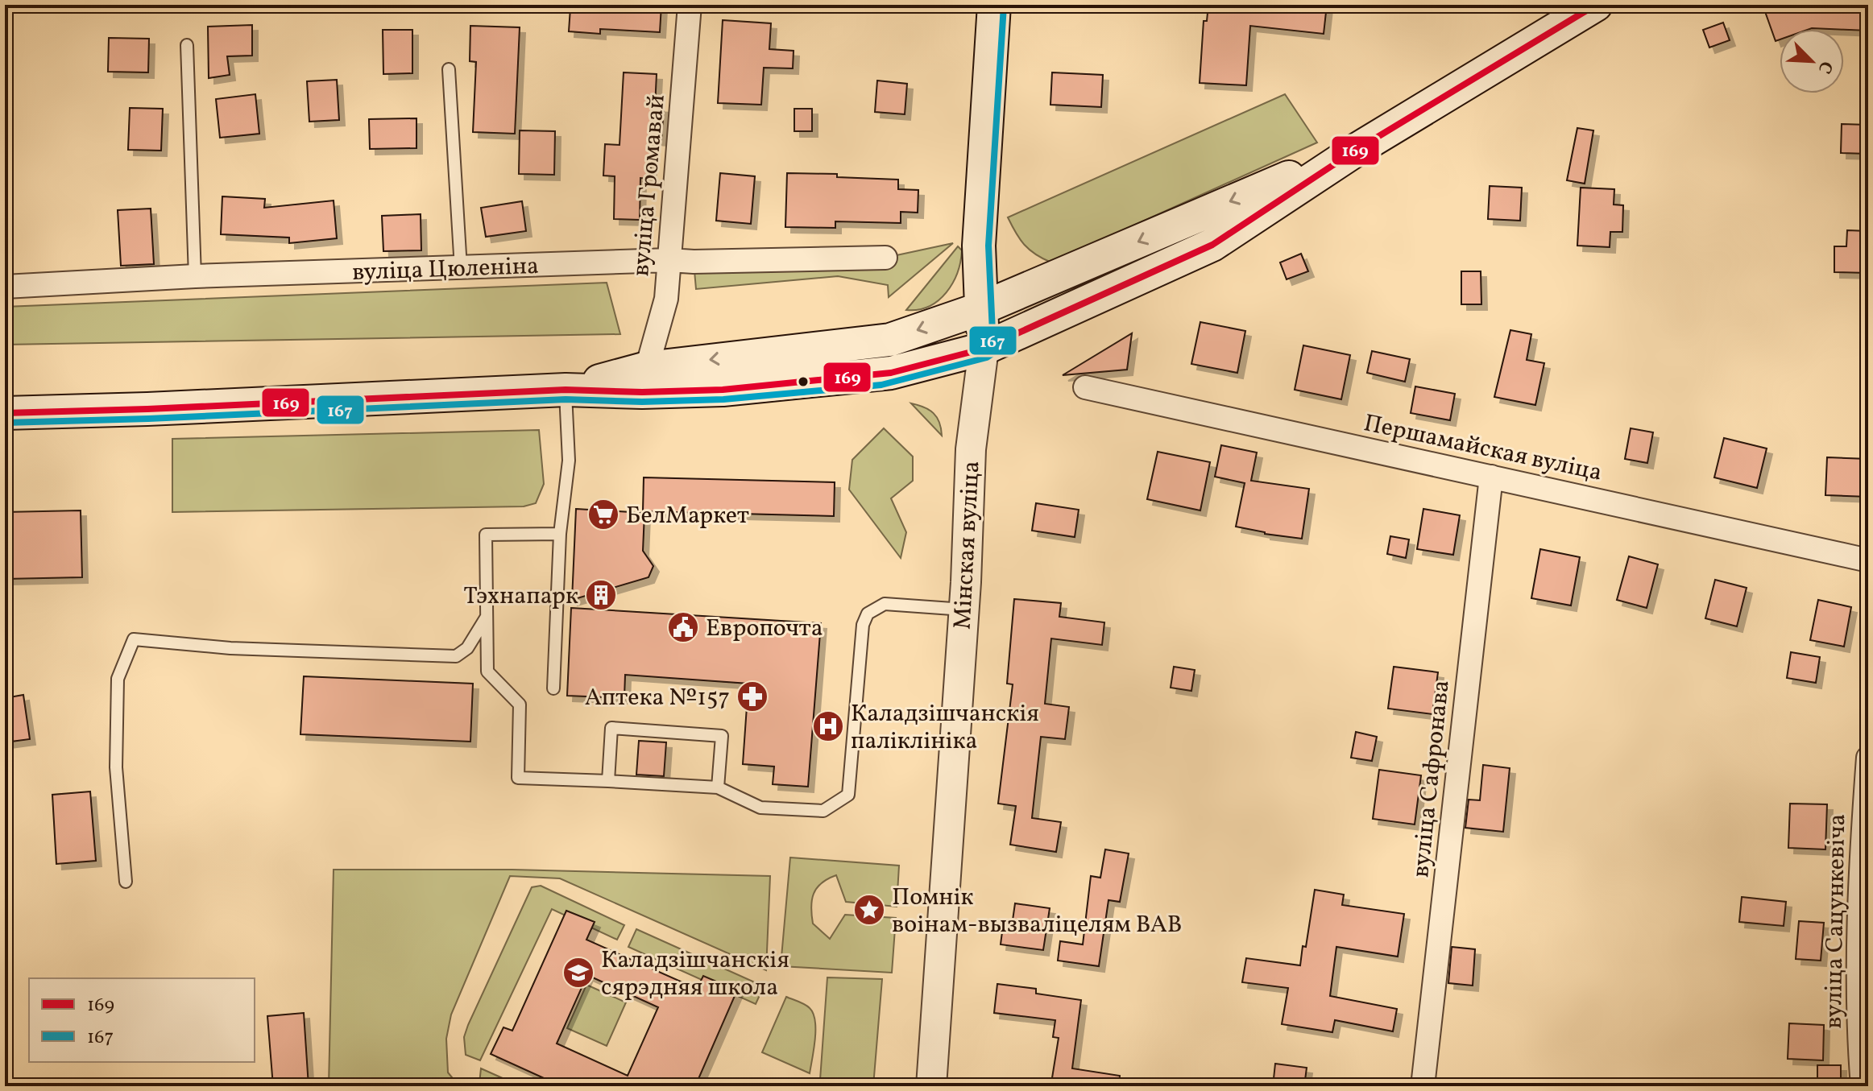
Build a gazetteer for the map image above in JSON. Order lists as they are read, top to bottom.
{
  "streets": {
    "main road": ["Мінская вуліца"],
    "street": [
      "вуліца Громавай",
      "вуліца Цюленіна",
      "Першамайская вуліца",
      "вуліца Сафронава",
      "вуліца Сацункевіча"
    ]
  },
  "crossings": [
    ["вуліца Громавай", "вуліца Цюленіна"],
    ["Першамайская вуліца", "вуліца Сафронава"]
  ],
  "places": {
    "supermarket": ["БелМаркет"],
    "building": ["Тэхнапарк"],
    "public building": ["Европочта"],
    "pharmacy": ["Аптека №157"],
    "hospital": ["Каладзішчанскія паліклініка"],
    "place": ["Помнік воінам-вызваліцелям ВАВ"],
    "school or university": ["Каладзішчанскія сярэдняя школа"]
  },
  "lines": ["transit line 169", "transit line 167"],
  "legend": ["169", "167"],
  "north": "bottom right"
}
